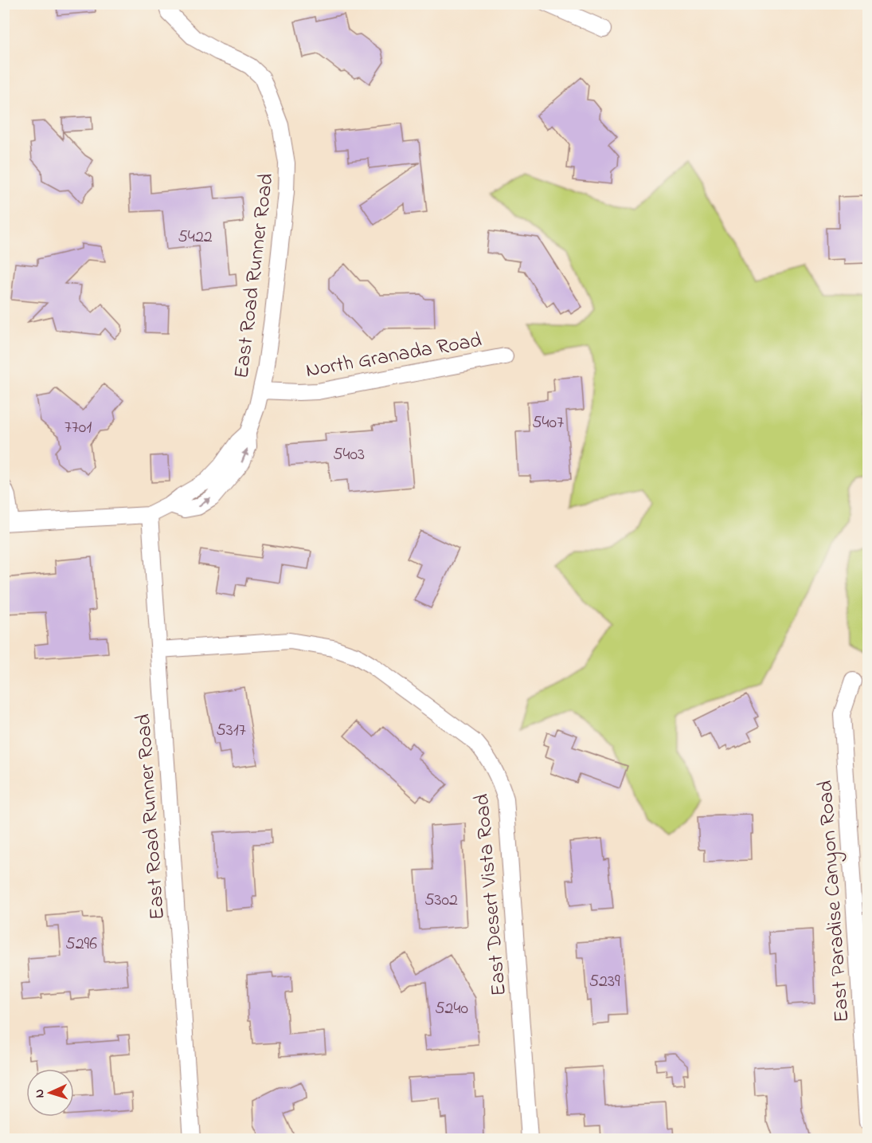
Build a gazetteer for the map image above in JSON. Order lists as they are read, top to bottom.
{
  "streets": {
    "street": [
      "East Road Runner Road",
      "North Granada Road",
      "East Desert Vista Road",
      "East Paradise Canyon Road"
    ]
  },
  "crossings": [
    ["East Road Runner Road", "North Granada Road"],
    ["East Road Runner Road", "East Desert Vista Road"]
  ],
  "house_numbers": [
    "5422",
    "5407",
    "7701",
    "5403",
    "5317",
    "5302",
    "5296",
    "5239",
    "5240"
  ],
  "north": "left"
}
